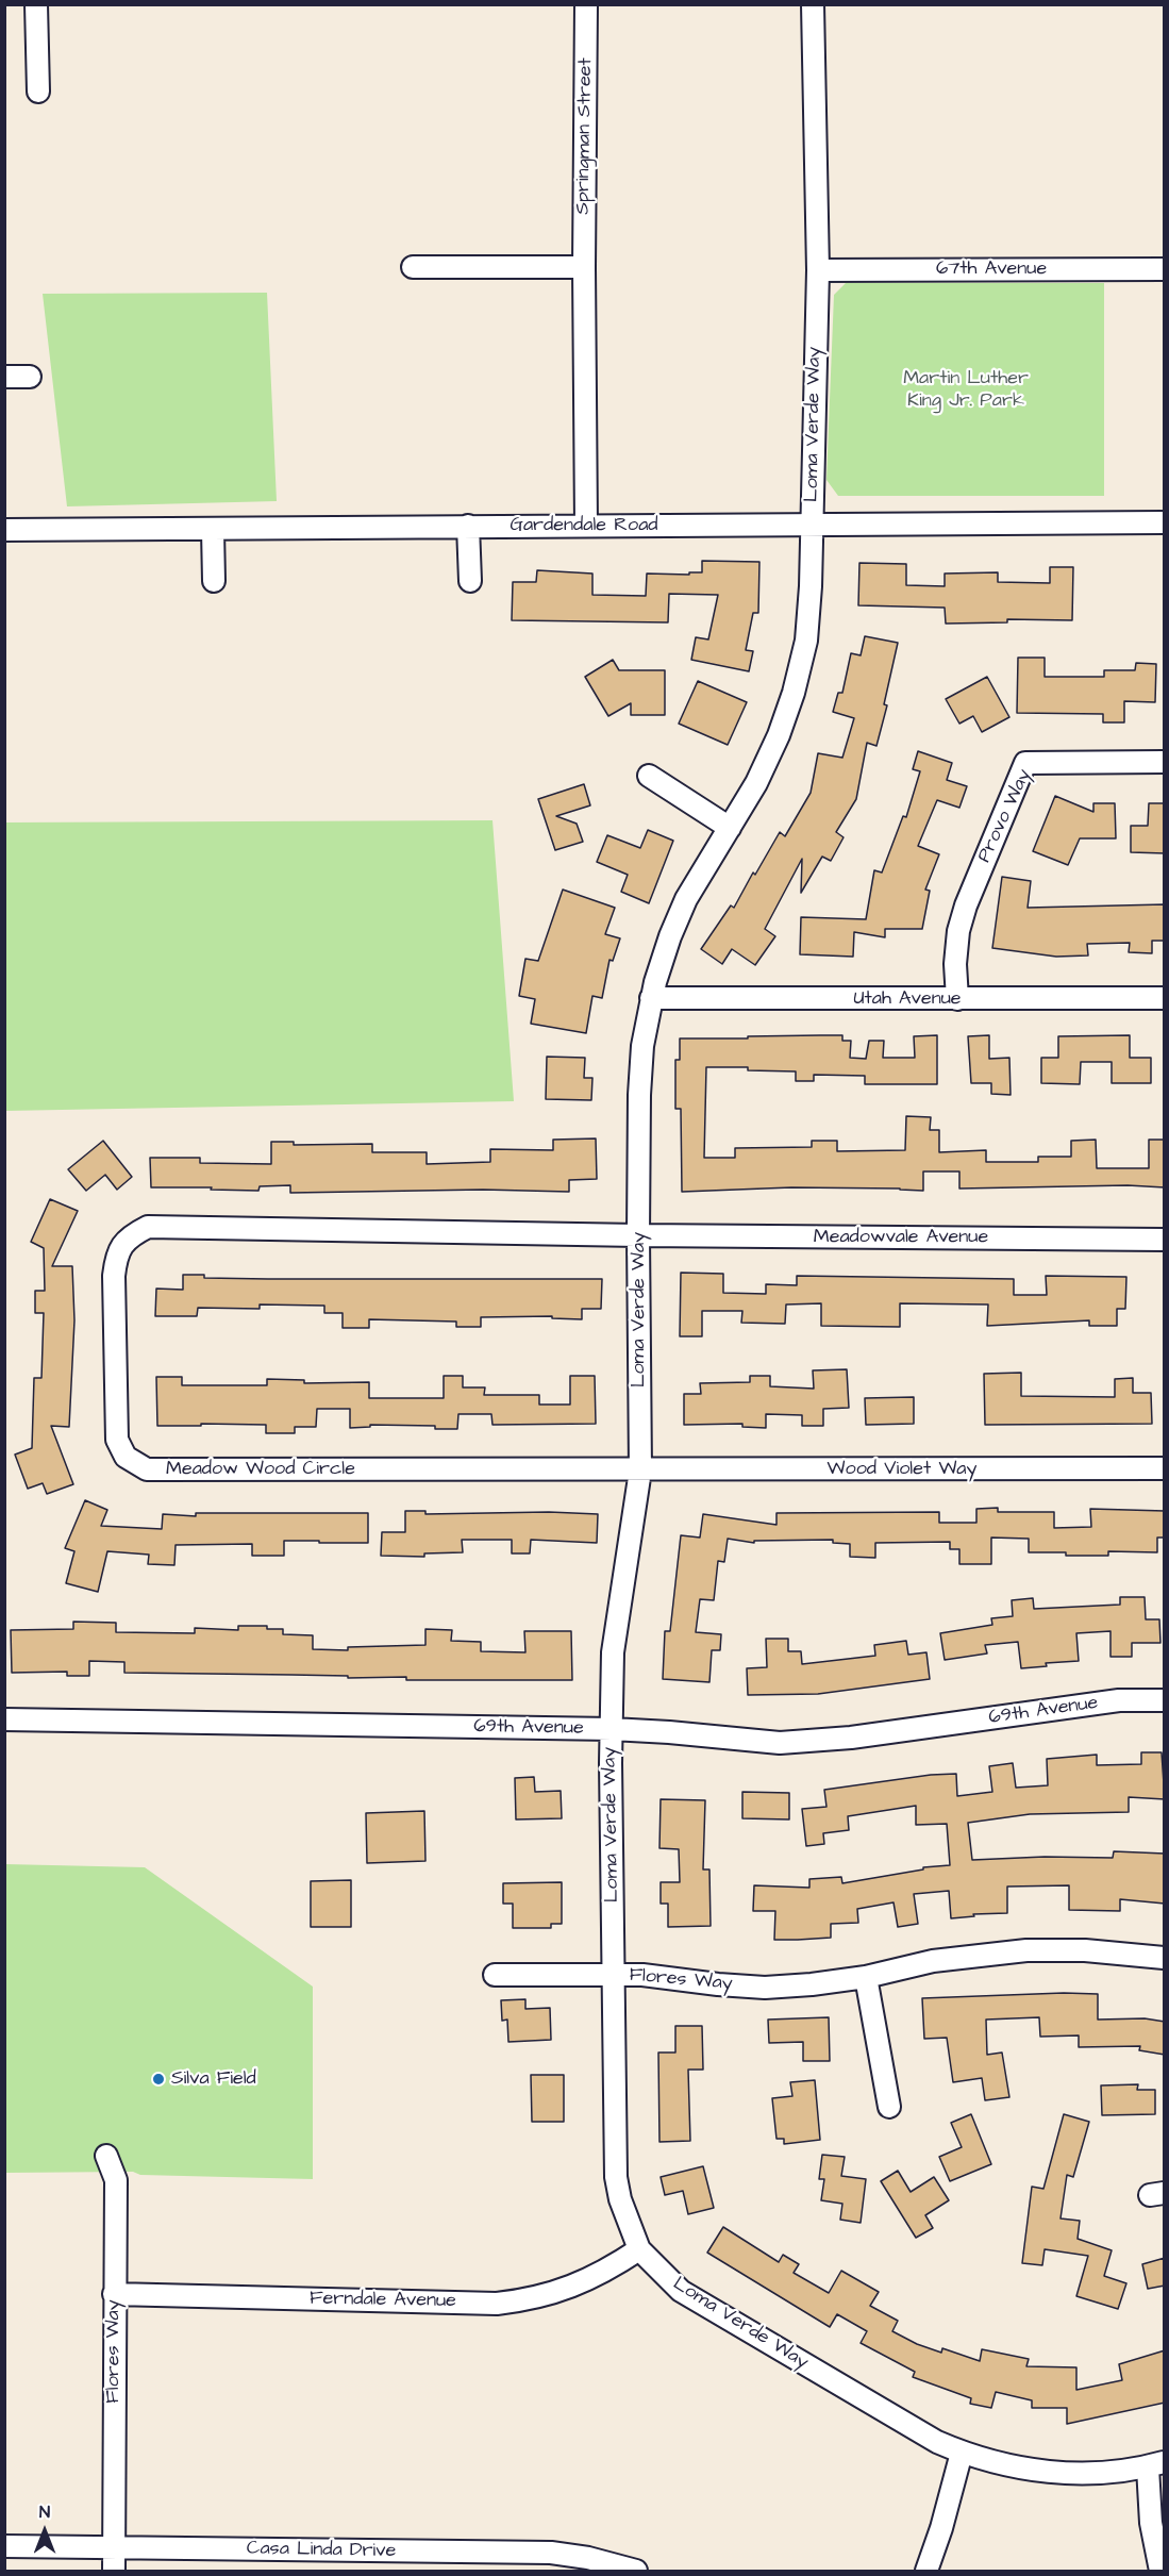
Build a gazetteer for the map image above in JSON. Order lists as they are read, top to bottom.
{
  "streets": {
    "street": [
      "Springman Street",
      "67th Avenue",
      "Loma Verde Way",
      "Gardendale Road",
      "Provo Way",
      "Utah Avenue",
      "Meadowvale Avenue",
      "Meadow Wood Circle",
      "Wood Violet Way",
      "69th Avenue",
      "Flores Way",
      "Ferndale Avenue",
      "Casa Linda Drive"
    ]
  },
  "crossings": [
    ["Springman Street", "Gardendale Road"],
    ["67th Avenue", "Loma Verde Way"],
    ["Loma Verde Way", "Gardendale Road"],
    ["Loma Verde Way", "Utah Avenue"],
    ["Loma Verde Way", "Meadowvale Avenue"],
    ["Loma Verde Way", "Meadow Wood Circle"],
    ["Loma Verde Way", "Wood Violet Way"],
    ["Loma Verde Way", "69th Avenue"],
    ["Loma Verde Way", "Flores Way"],
    ["Loma Verde Way", "Ferndale Avenue"],
    ["Provo Way", "Utah Avenue"],
    ["Meadowvale Avenue", "Meadow Wood Circle"],
    ["Meadow Wood Circle", "Wood Violet Way"],
    ["Flores Way", "Ferndale Avenue"],
    ["Flores Way", "Casa Linda Drive"]
  ],
  "parks": ["Martin Luther King Jr. Park"],
  "places": ["Silva Field"],
  "north": "top"
}
